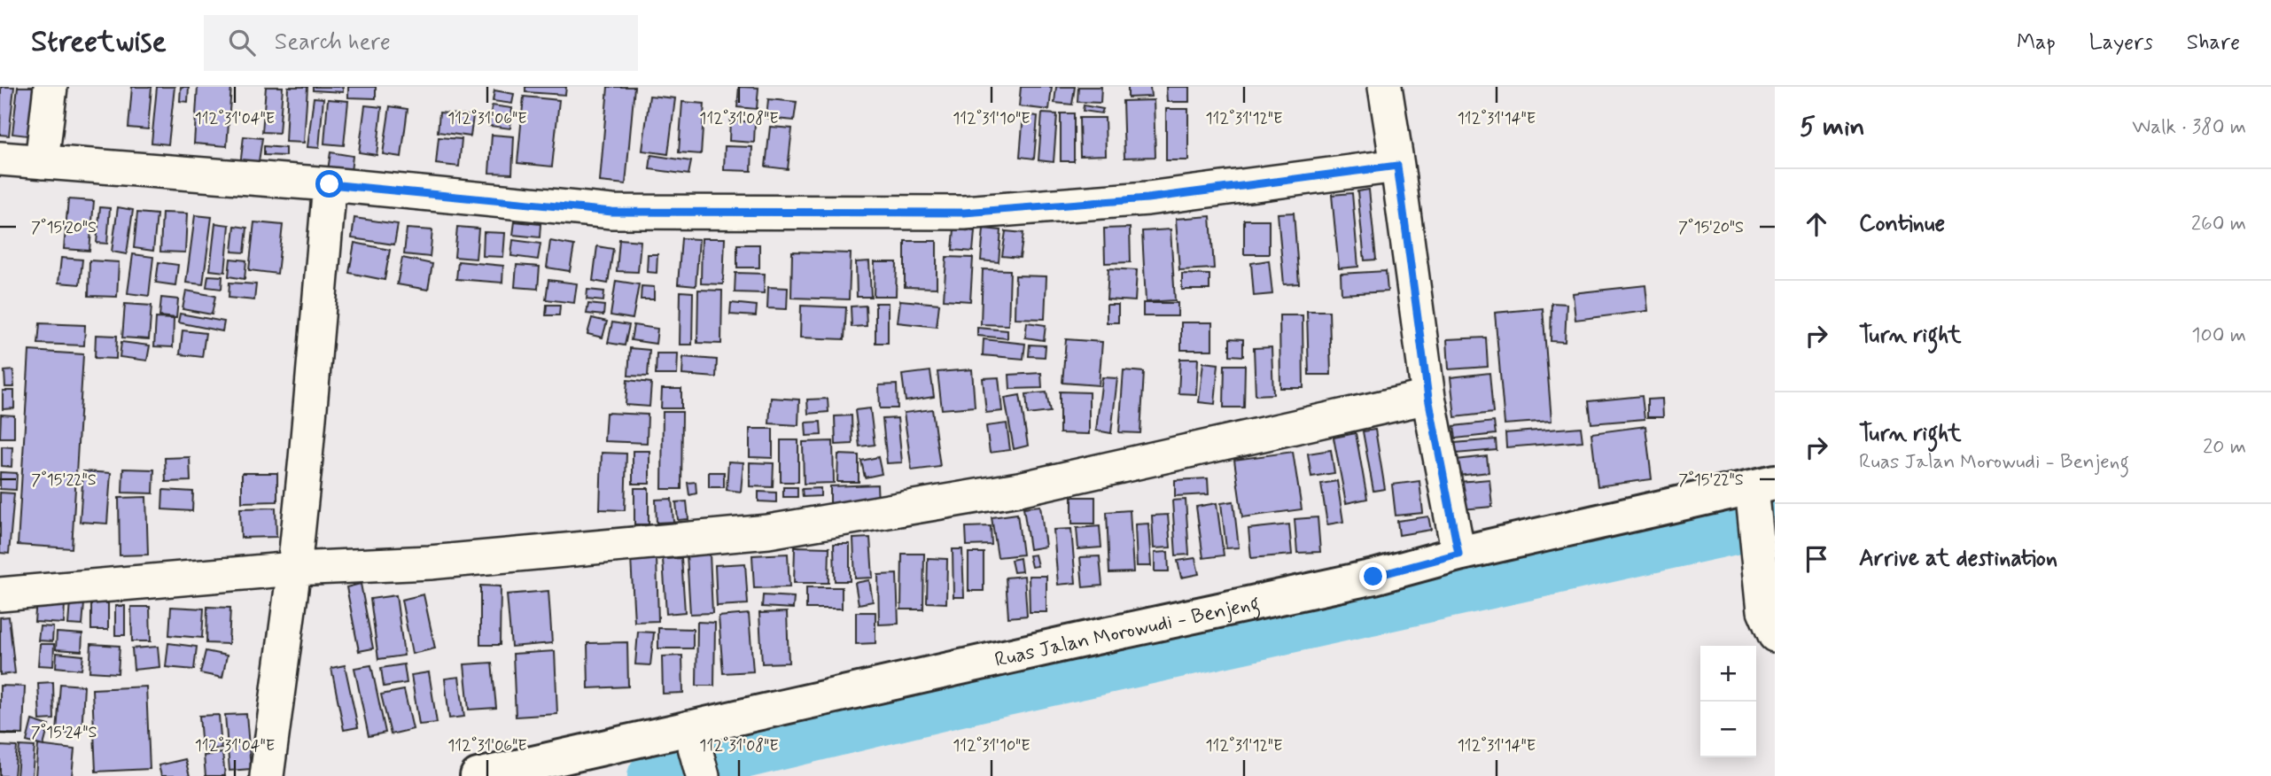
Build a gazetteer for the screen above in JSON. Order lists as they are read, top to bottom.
{
  "streets": {
    "main road": ["Ruas Jalan Morowudi - Benjeng"]
  },
  "page": {
    "header": "Streetwise",
    "search": "Search here",
    "nav": ["Map", "Layers", "Share"],
    "heading": ["5 min", "Walk · 380 m"],
    "list": [
      ["Continue", "260 m"],
      ["Turn right", "100 m"],
      ["Turn right", "Ruas Jalan Morowudi - Benjeng", "20 m"],
      "Arrive at destination"
    ],
    "map_buttons": ["+", "−"]
  },
  "coordinates": [
    "112°31'04\"E",
    "112°31'06\"E",
    "112°31'08\"E",
    "112°31'10\"E",
    "112°31'12\"E",
    "112°31'14\"E",
    "7°15'20\"S",
    "7°15'22\"S",
    "7°15'24\"S"
  ]
}
